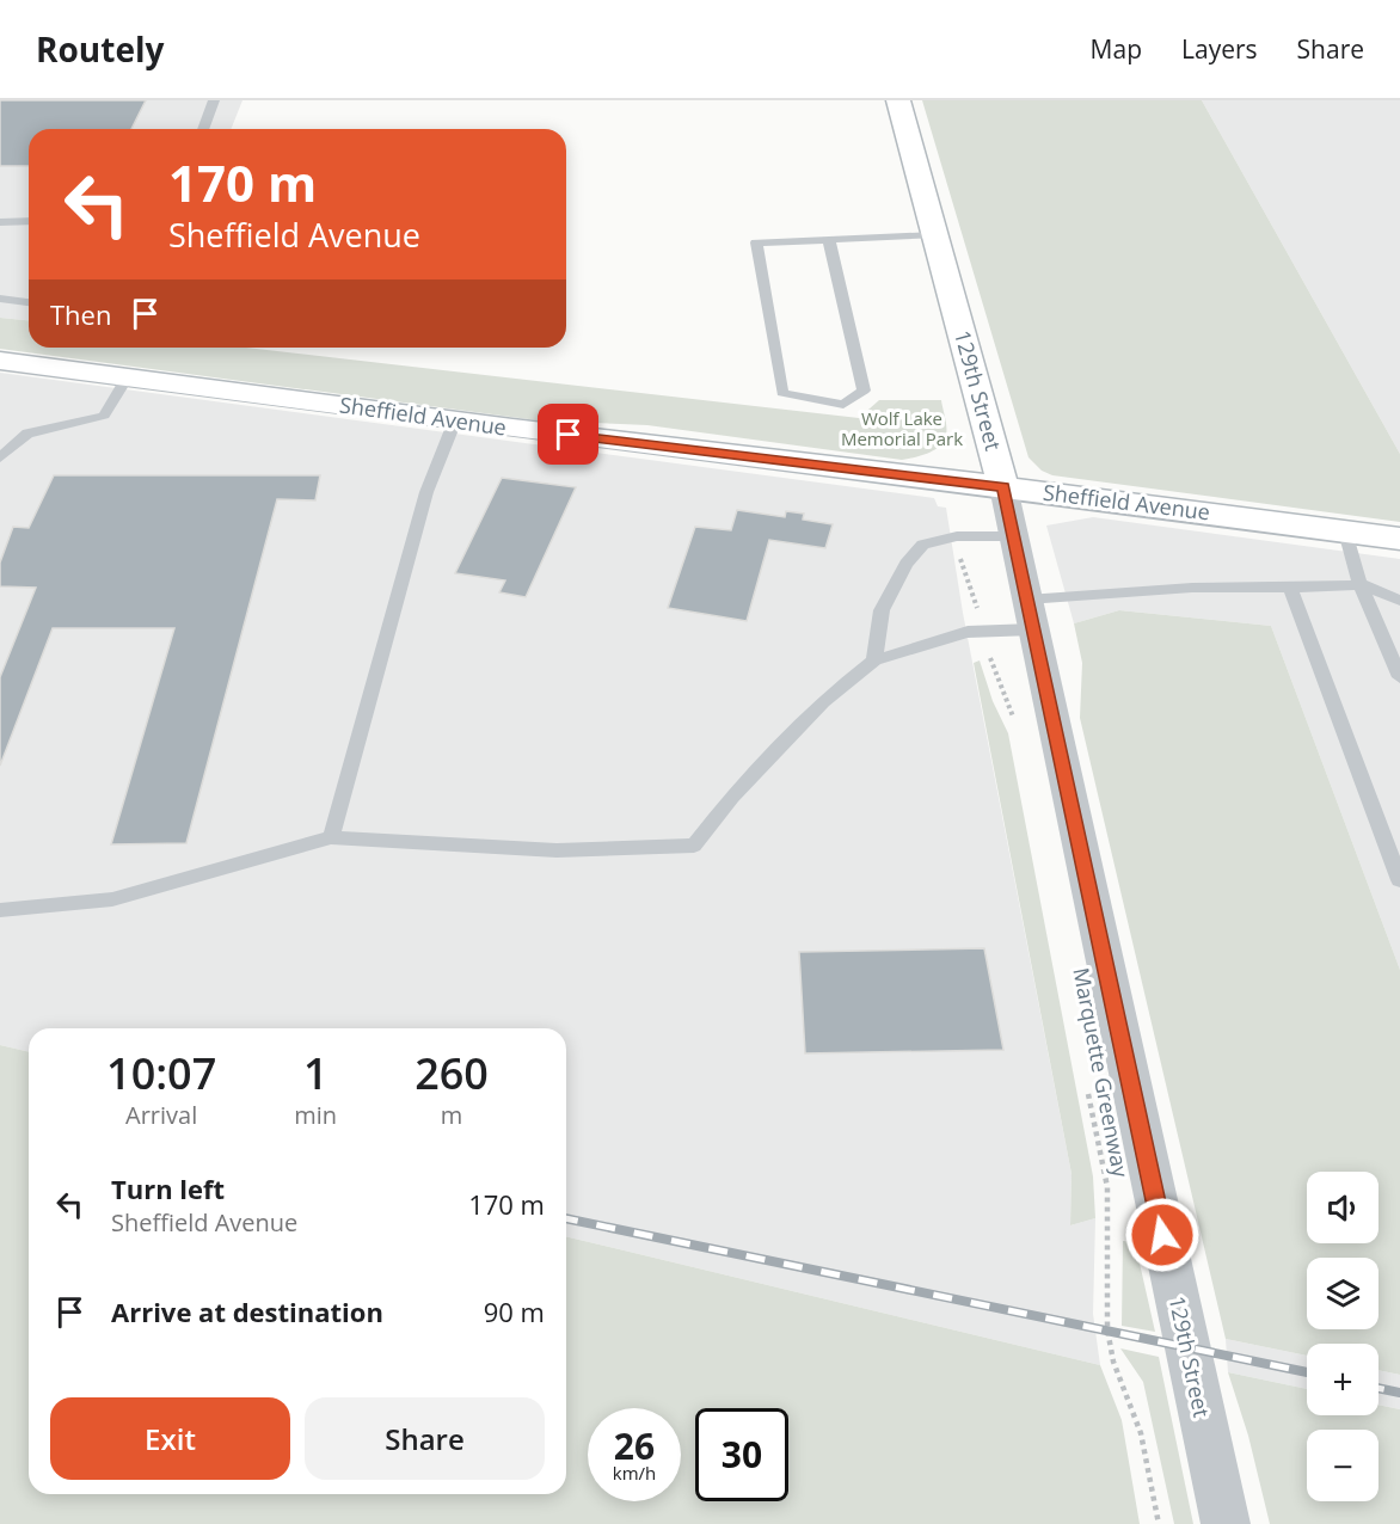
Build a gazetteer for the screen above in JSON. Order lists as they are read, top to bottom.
{
  "streets": {
    "main road": ["129th Street", "Sheffield Avenue"],
    "path": ["Marquette Greenway"]
  },
  "crossings": [
    ["129th Street", "Sheffield Avenue"]
  ],
  "parks": ["Wolf Lake Memorial Park"],
  "page": {
    "header": "Routely",
    "nav": ["Map", "Layers", "Share"],
    "turn": ["170 m", "Sheffield Avenue"],
    "then": "Then",
    "eta": [
      "10:07",
      "Arrival",
      "1",
      "min",
      "260",
      "m"
    ],
    "list": [
      {
        "name": "Turn left",
        "note": "Sheffield Avenue",
        "value": "170 m"
      },
      {
        "name": "Arrive at destination",
        "value": "90 m"
      }
    ],
    "map_buttons": ["+", "−"],
    "buttons": ["Exit", "Share"],
    "speed": "26 km/h",
    "limit": "30"
  }
}
